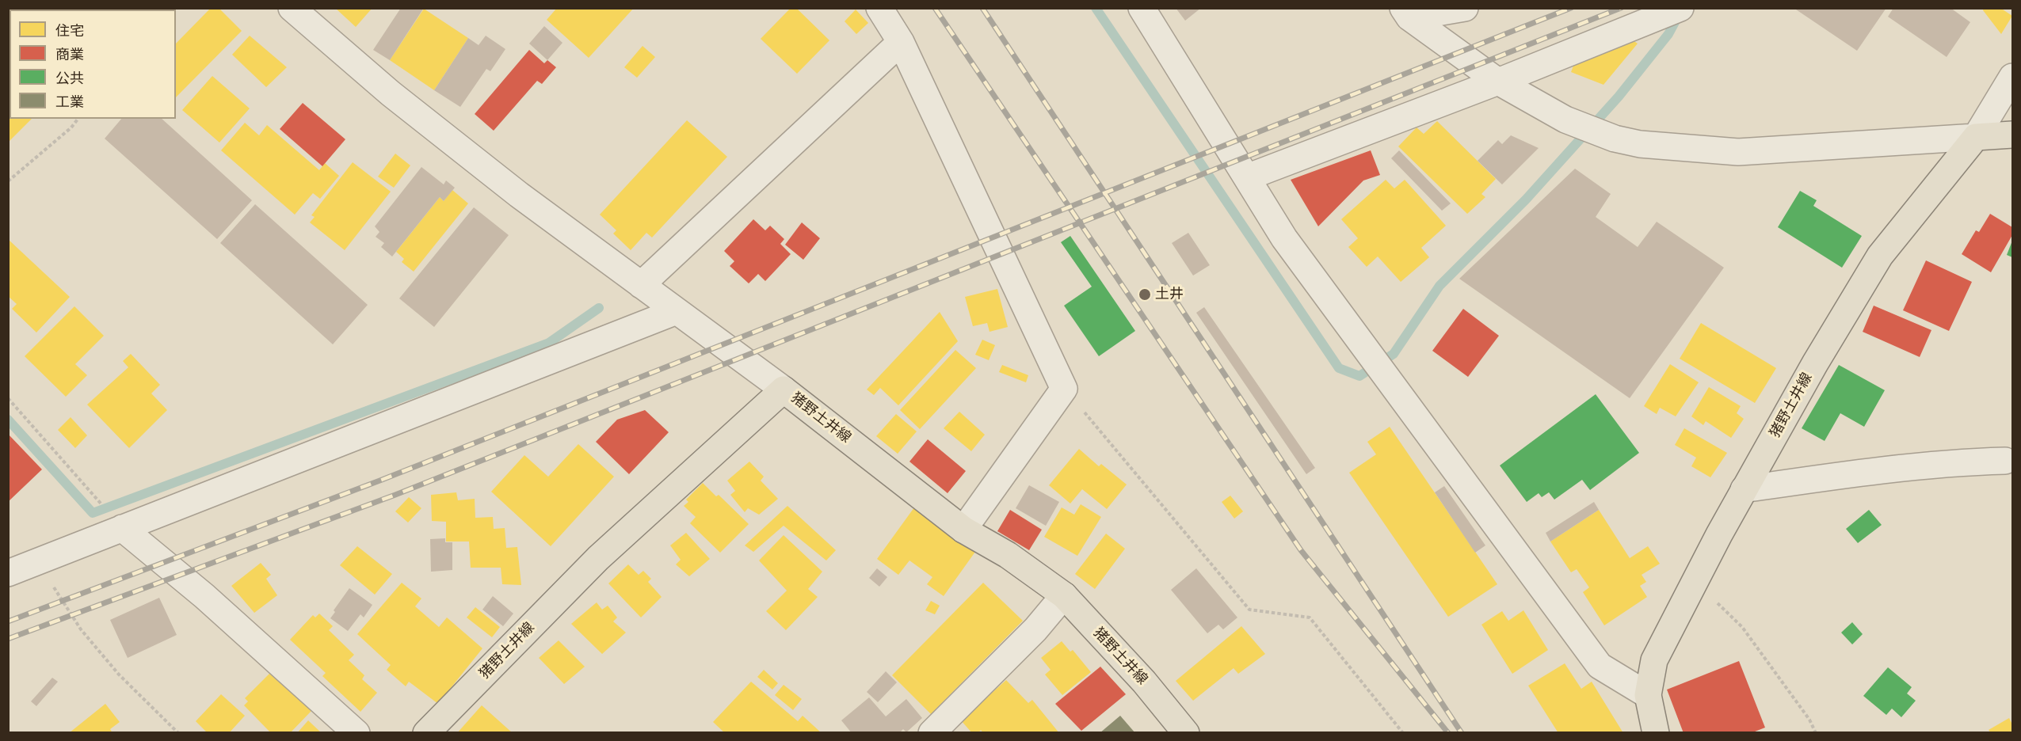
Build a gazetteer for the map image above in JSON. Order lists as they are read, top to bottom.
{
  "streets": {
    "main road": ["猪野土井線"]
  },
  "places": ["土井"],
  "legend": [
    "住宅",
    "商業",
    "公共",
    "工業"
  ]
}
